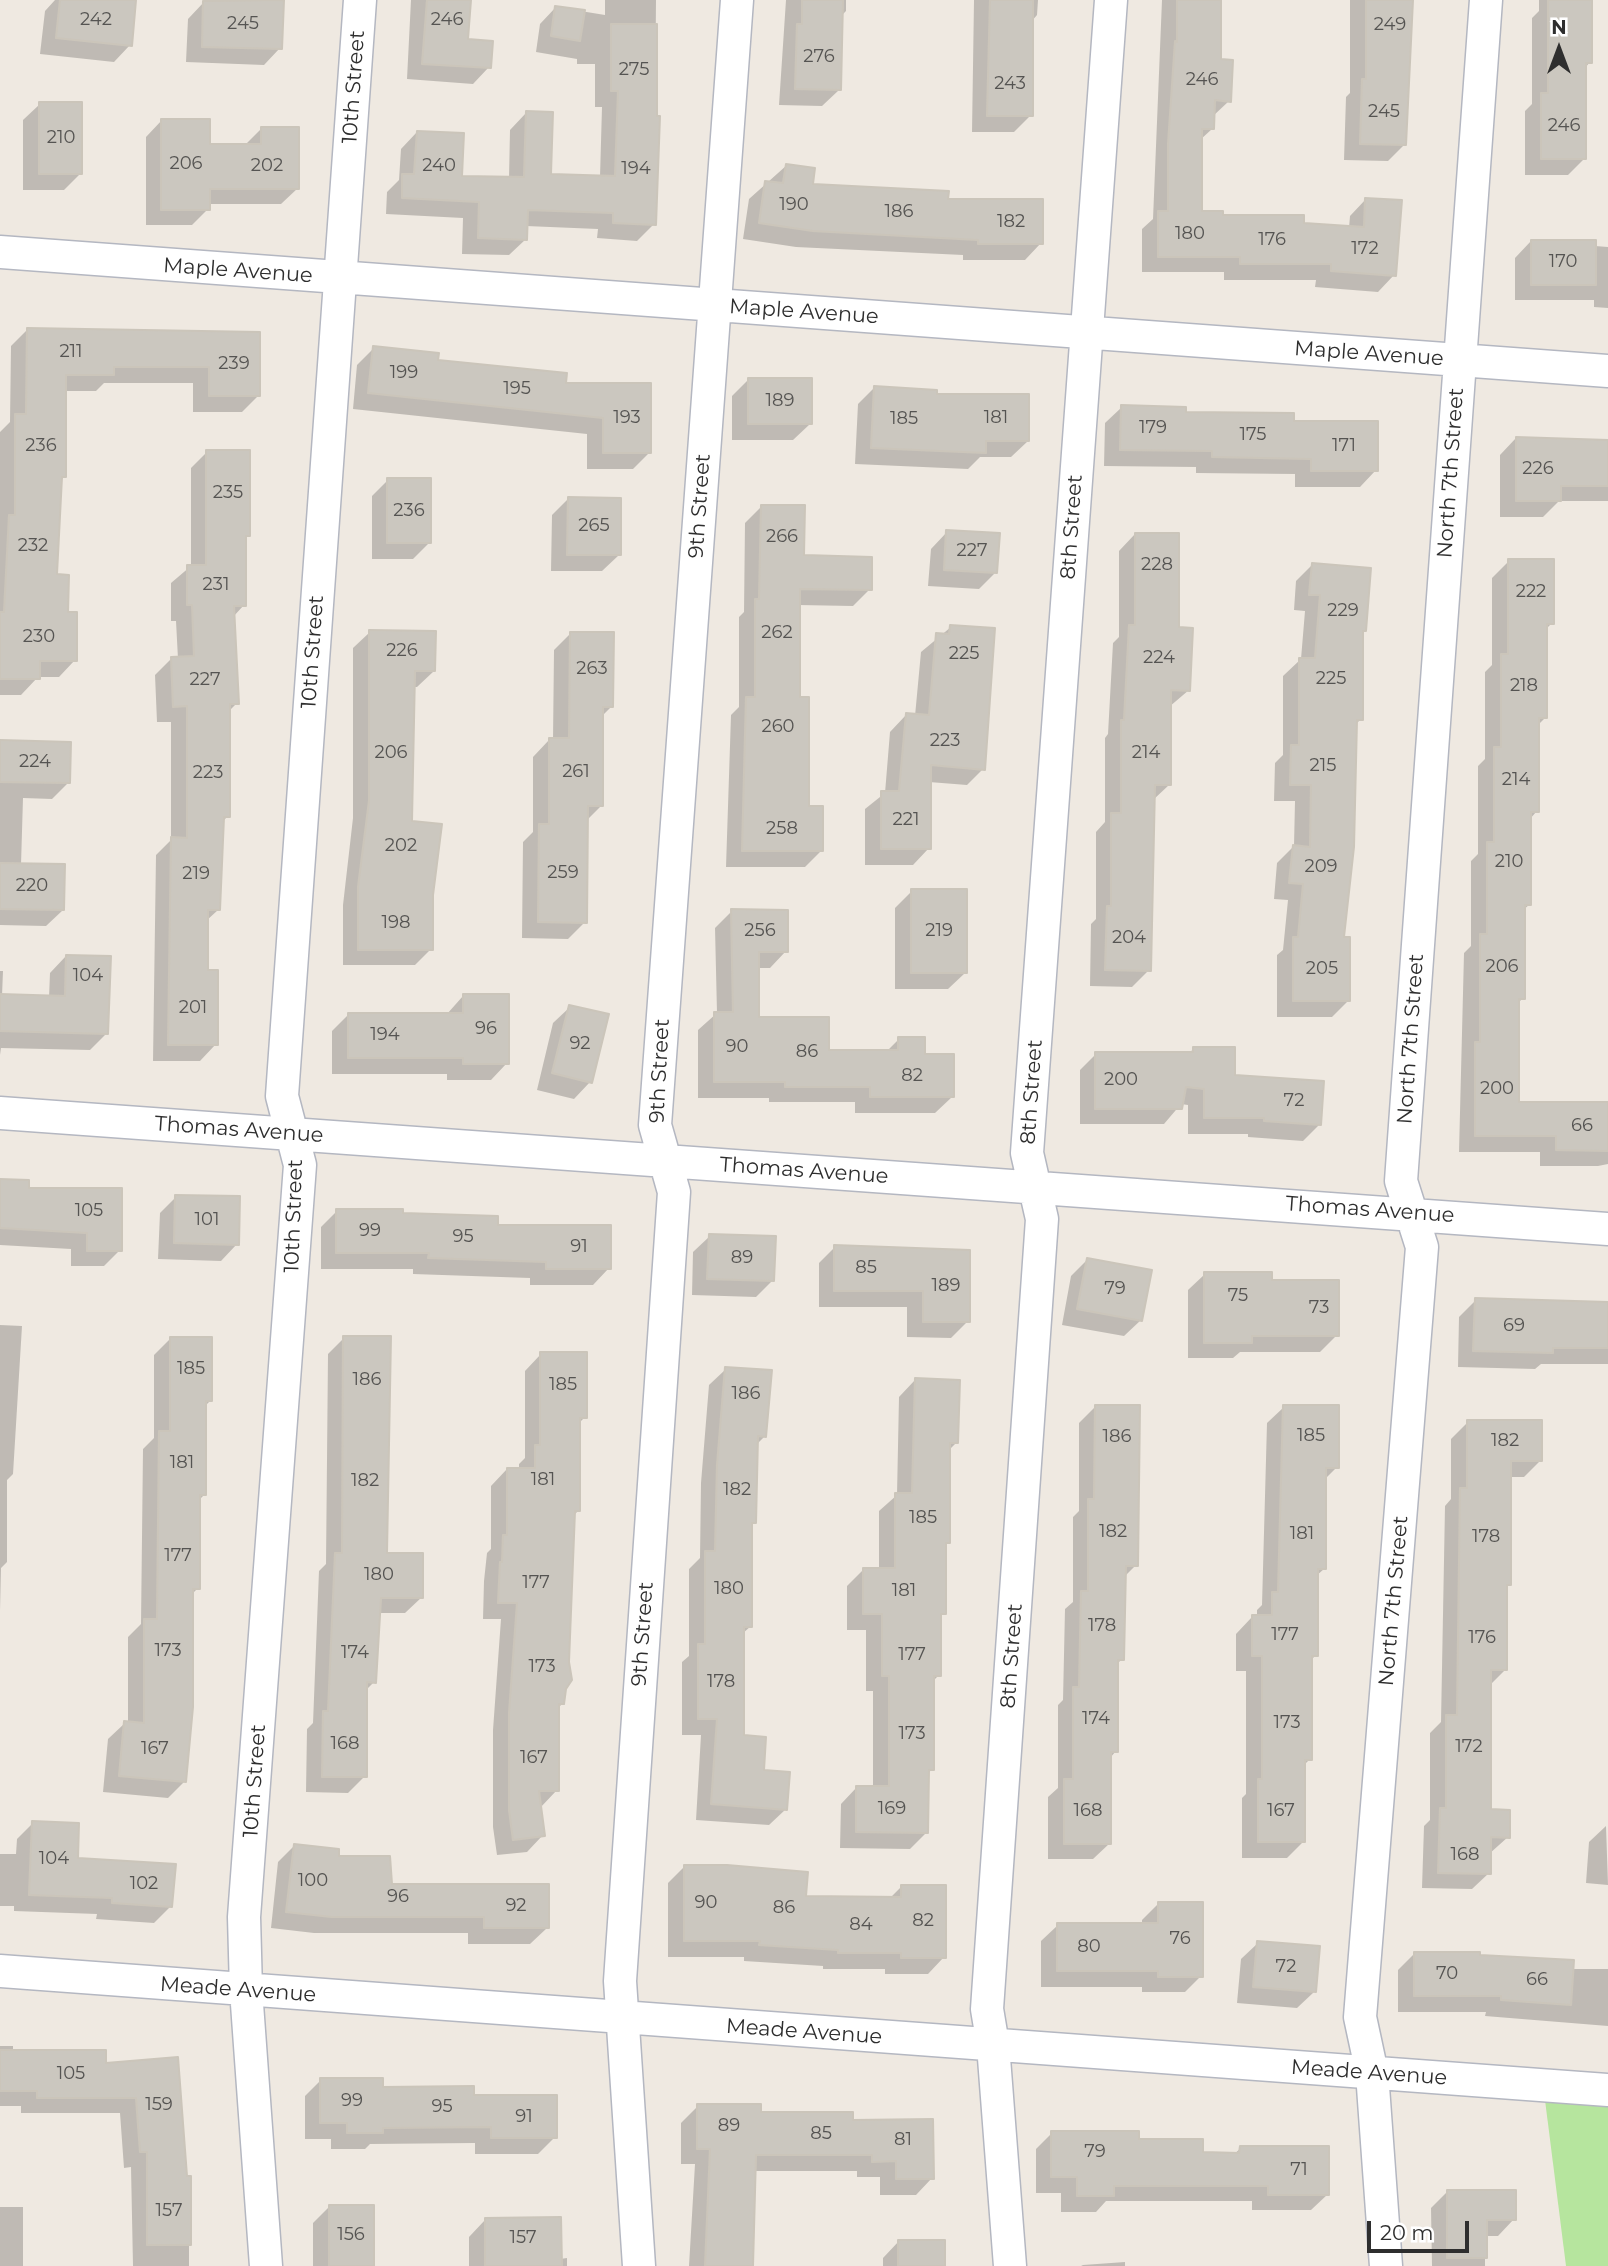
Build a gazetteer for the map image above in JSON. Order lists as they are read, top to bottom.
{
  "streets": {
    "street": [
      "10th Street",
      "Maple Avenue",
      "North 7th Street",
      "9th Street",
      "8th Street",
      "Thomas Avenue",
      "Meade Avenue"
    ]
  },
  "crossings": [
    ["10th Street", "Maple Avenue"],
    ["10th Street", "Thomas Avenue"],
    ["10th Street", "Meade Avenue"],
    ["Maple Avenue", "North 7th Street"],
    ["Maple Avenue", "9th Street"],
    ["Maple Avenue", "8th Street"],
    ["North 7th Street", "Thomas Avenue"],
    ["North 7th Street", "Meade Avenue"],
    ["9th Street", "Thomas Avenue"],
    ["9th Street", "Meade Avenue"],
    ["8th Street", "Thomas Avenue"],
    ["8th Street", "Meade Avenue"]
  ],
  "house_numbers": [
    "242",
    "246",
    "245",
    "249",
    "276",
    "275",
    "246",
    "243",
    "245",
    "246",
    "210",
    "206",
    "202",
    "240",
    "194",
    "190",
    "186",
    "182",
    "180",
    "176",
    "172",
    "170",
    "211",
    "239",
    "199",
    "195",
    "189",
    "193",
    "181",
    "185",
    "179",
    "175",
    "236",
    "171",
    "226",
    "235",
    "236",
    "265",
    "266",
    "232",
    "227",
    "228",
    "231",
    "222",
    "229",
    "262",
    "230",
    "226",
    "225",
    "224",
    "263",
    "225",
    "227",
    "218",
    "260",
    "223",
    "206",
    "214",
    "224",
    "215",
    "261",
    "223",
    "214",
    "221",
    "258",
    "202",
    "210",
    "209",
    "259",
    "219",
    "220",
    "198",
    "256",
    "219",
    "204",
    "206",
    "205",
    "104",
    "201",
    "96",
    "194",
    "92",
    "90",
    "86",
    "82",
    "200",
    "200",
    "72",
    "66",
    "105",
    "101",
    "99",
    "95",
    "91",
    "89",
    "85",
    "189",
    "79",
    "75",
    "73",
    "69",
    "185",
    "186",
    "185",
    "186",
    "185",
    "186",
    "182",
    "181",
    "181",
    "182",
    "182",
    "185",
    "182",
    "181",
    "178",
    "177",
    "180",
    "177",
    "180",
    "181",
    "178",
    "177",
    "176",
    "173",
    "174",
    "177",
    "173",
    "178",
    "174",
    "173",
    "173",
    "168",
    "172",
    "167",
    "167",
    "169",
    "168",
    "167",
    "168",
    "104",
    "100",
    "102",
    "96",
    "90",
    "92",
    "86",
    "82",
    "84",
    "76",
    "80",
    "72",
    "70",
    "66",
    "105",
    "99",
    "159",
    "95",
    "91",
    "89",
    "85",
    "81",
    "79",
    "71",
    "157",
    "156",
    "157"
  ],
  "scale_bar": "20 m",
  "north": "top"
}
